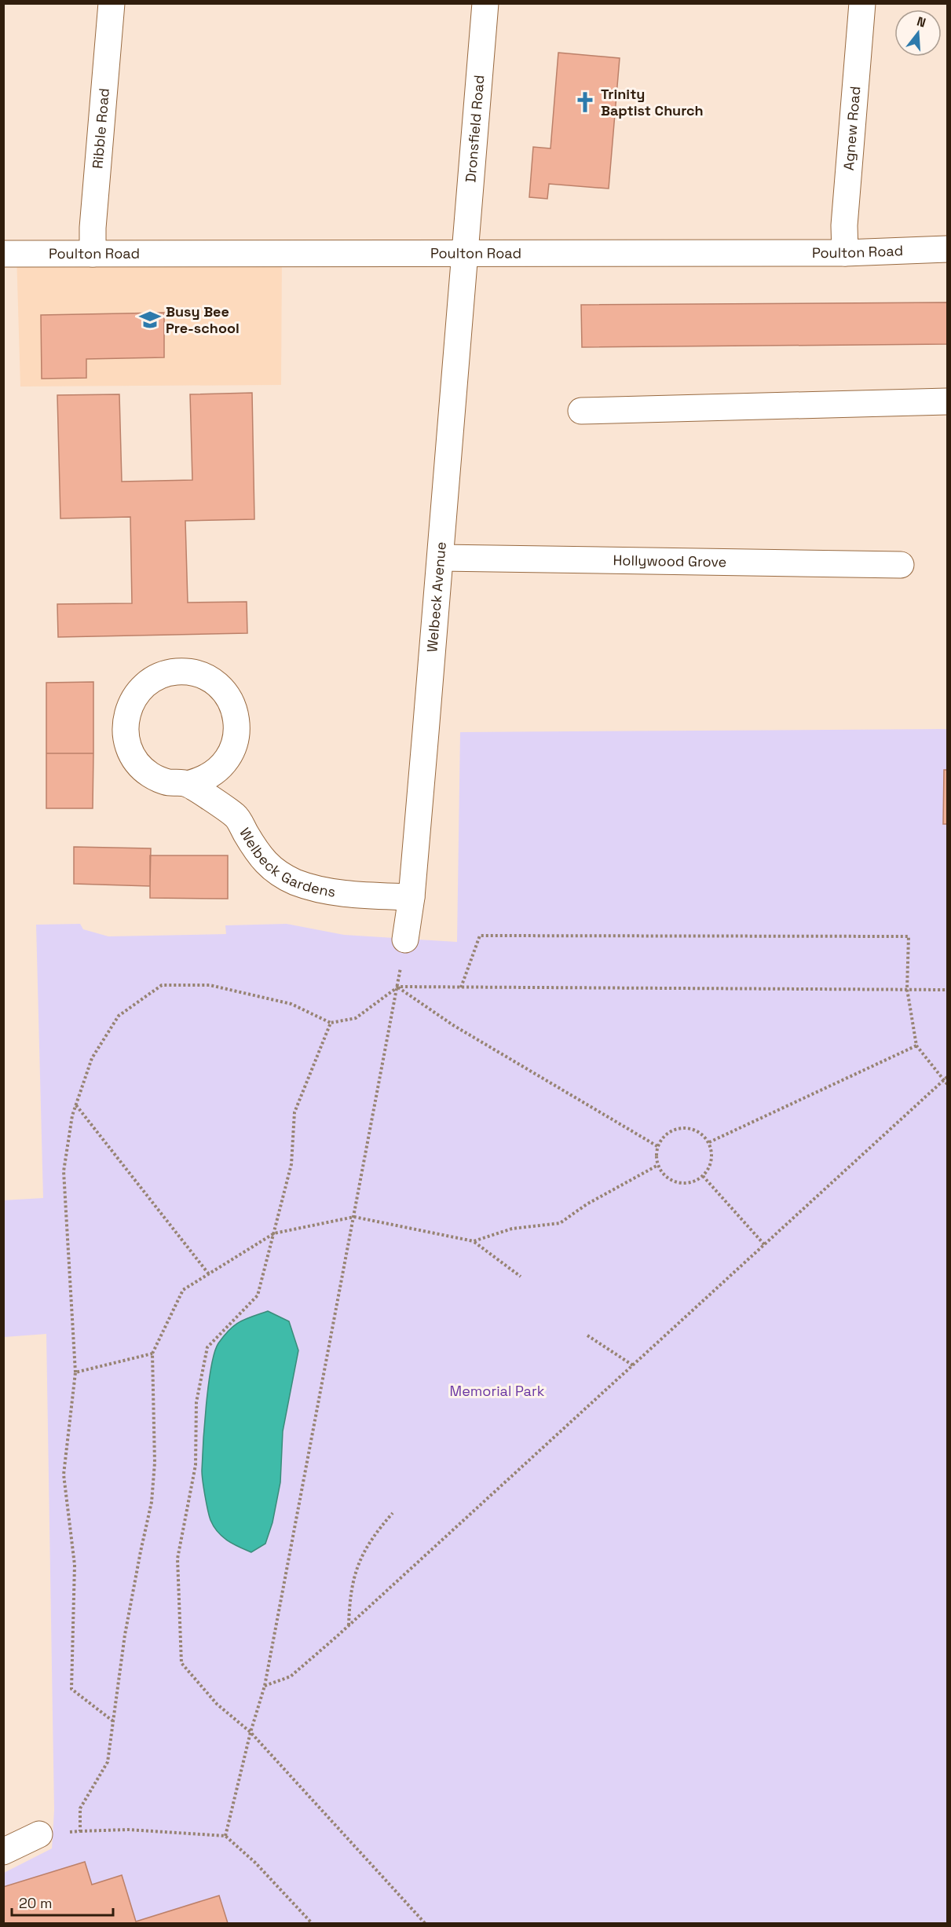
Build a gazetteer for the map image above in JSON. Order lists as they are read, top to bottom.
{
  "streets": {
    "street": [
      "Agnew Road",
      "Ribble Road",
      "Dronsfield Road",
      "Poulton Road",
      "Hollywood Grove",
      "Welbeck Avenue",
      "Welbeck Gardens"
    ]
  },
  "crossings": [
    ["Agnew Road", "Poulton Road"],
    ["Ribble Road", "Poulton Road"],
    ["Dronsfield Road", "Poulton Road"],
    ["Dronsfield Road", "Welbeck Avenue"],
    ["Poulton Road", "Welbeck Avenue"],
    ["Hollywood Grove", "Welbeck Avenue"],
    ["Welbeck Avenue", "Welbeck Gardens"]
  ],
  "parks": ["Memorial Park"],
  "places": {
    "church": ["Trinity Baptist Church"],
    "school or university": ["Busy Bee Pre-school"]
  },
  "scale_bar": "20 m",
  "north": "top"
}
